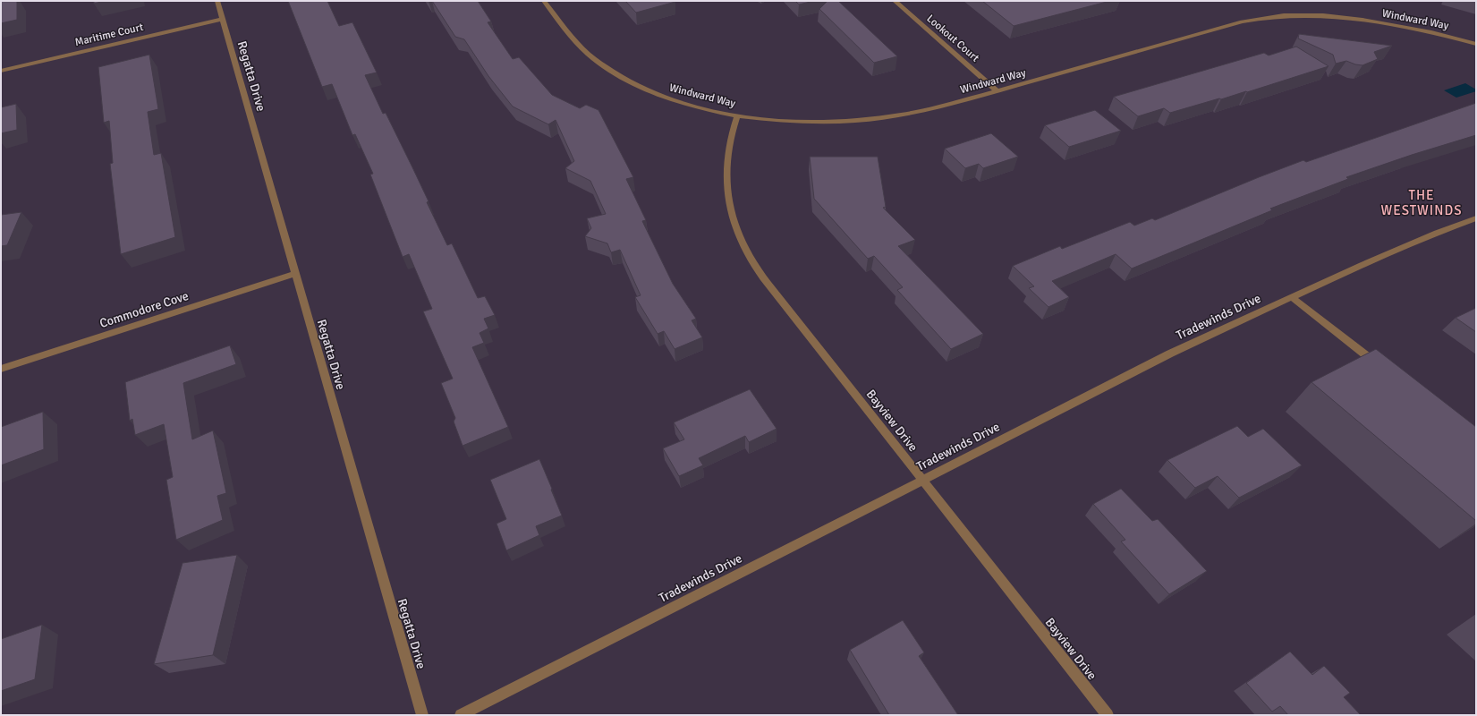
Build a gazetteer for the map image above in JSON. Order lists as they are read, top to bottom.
{
  "streets": {
    "street": [
      "Windward Way",
      "Maritime Court",
      "Lookout Court",
      "Regatta Drive",
      "Commodore Cove",
      "Tradewinds Drive",
      "Bayview Drive"
    ]
  },
  "crossings": [
    ["Windward Way", "Lookout Court"],
    ["Windward Way", "Bayview Drive"],
    ["Maritime Court", "Regatta Drive"],
    ["Regatta Drive", "Commodore Cove"],
    ["Tradewinds Drive", "Bayview Drive"]
  ],
  "districts": ["THE WESTWINDS"]
}
